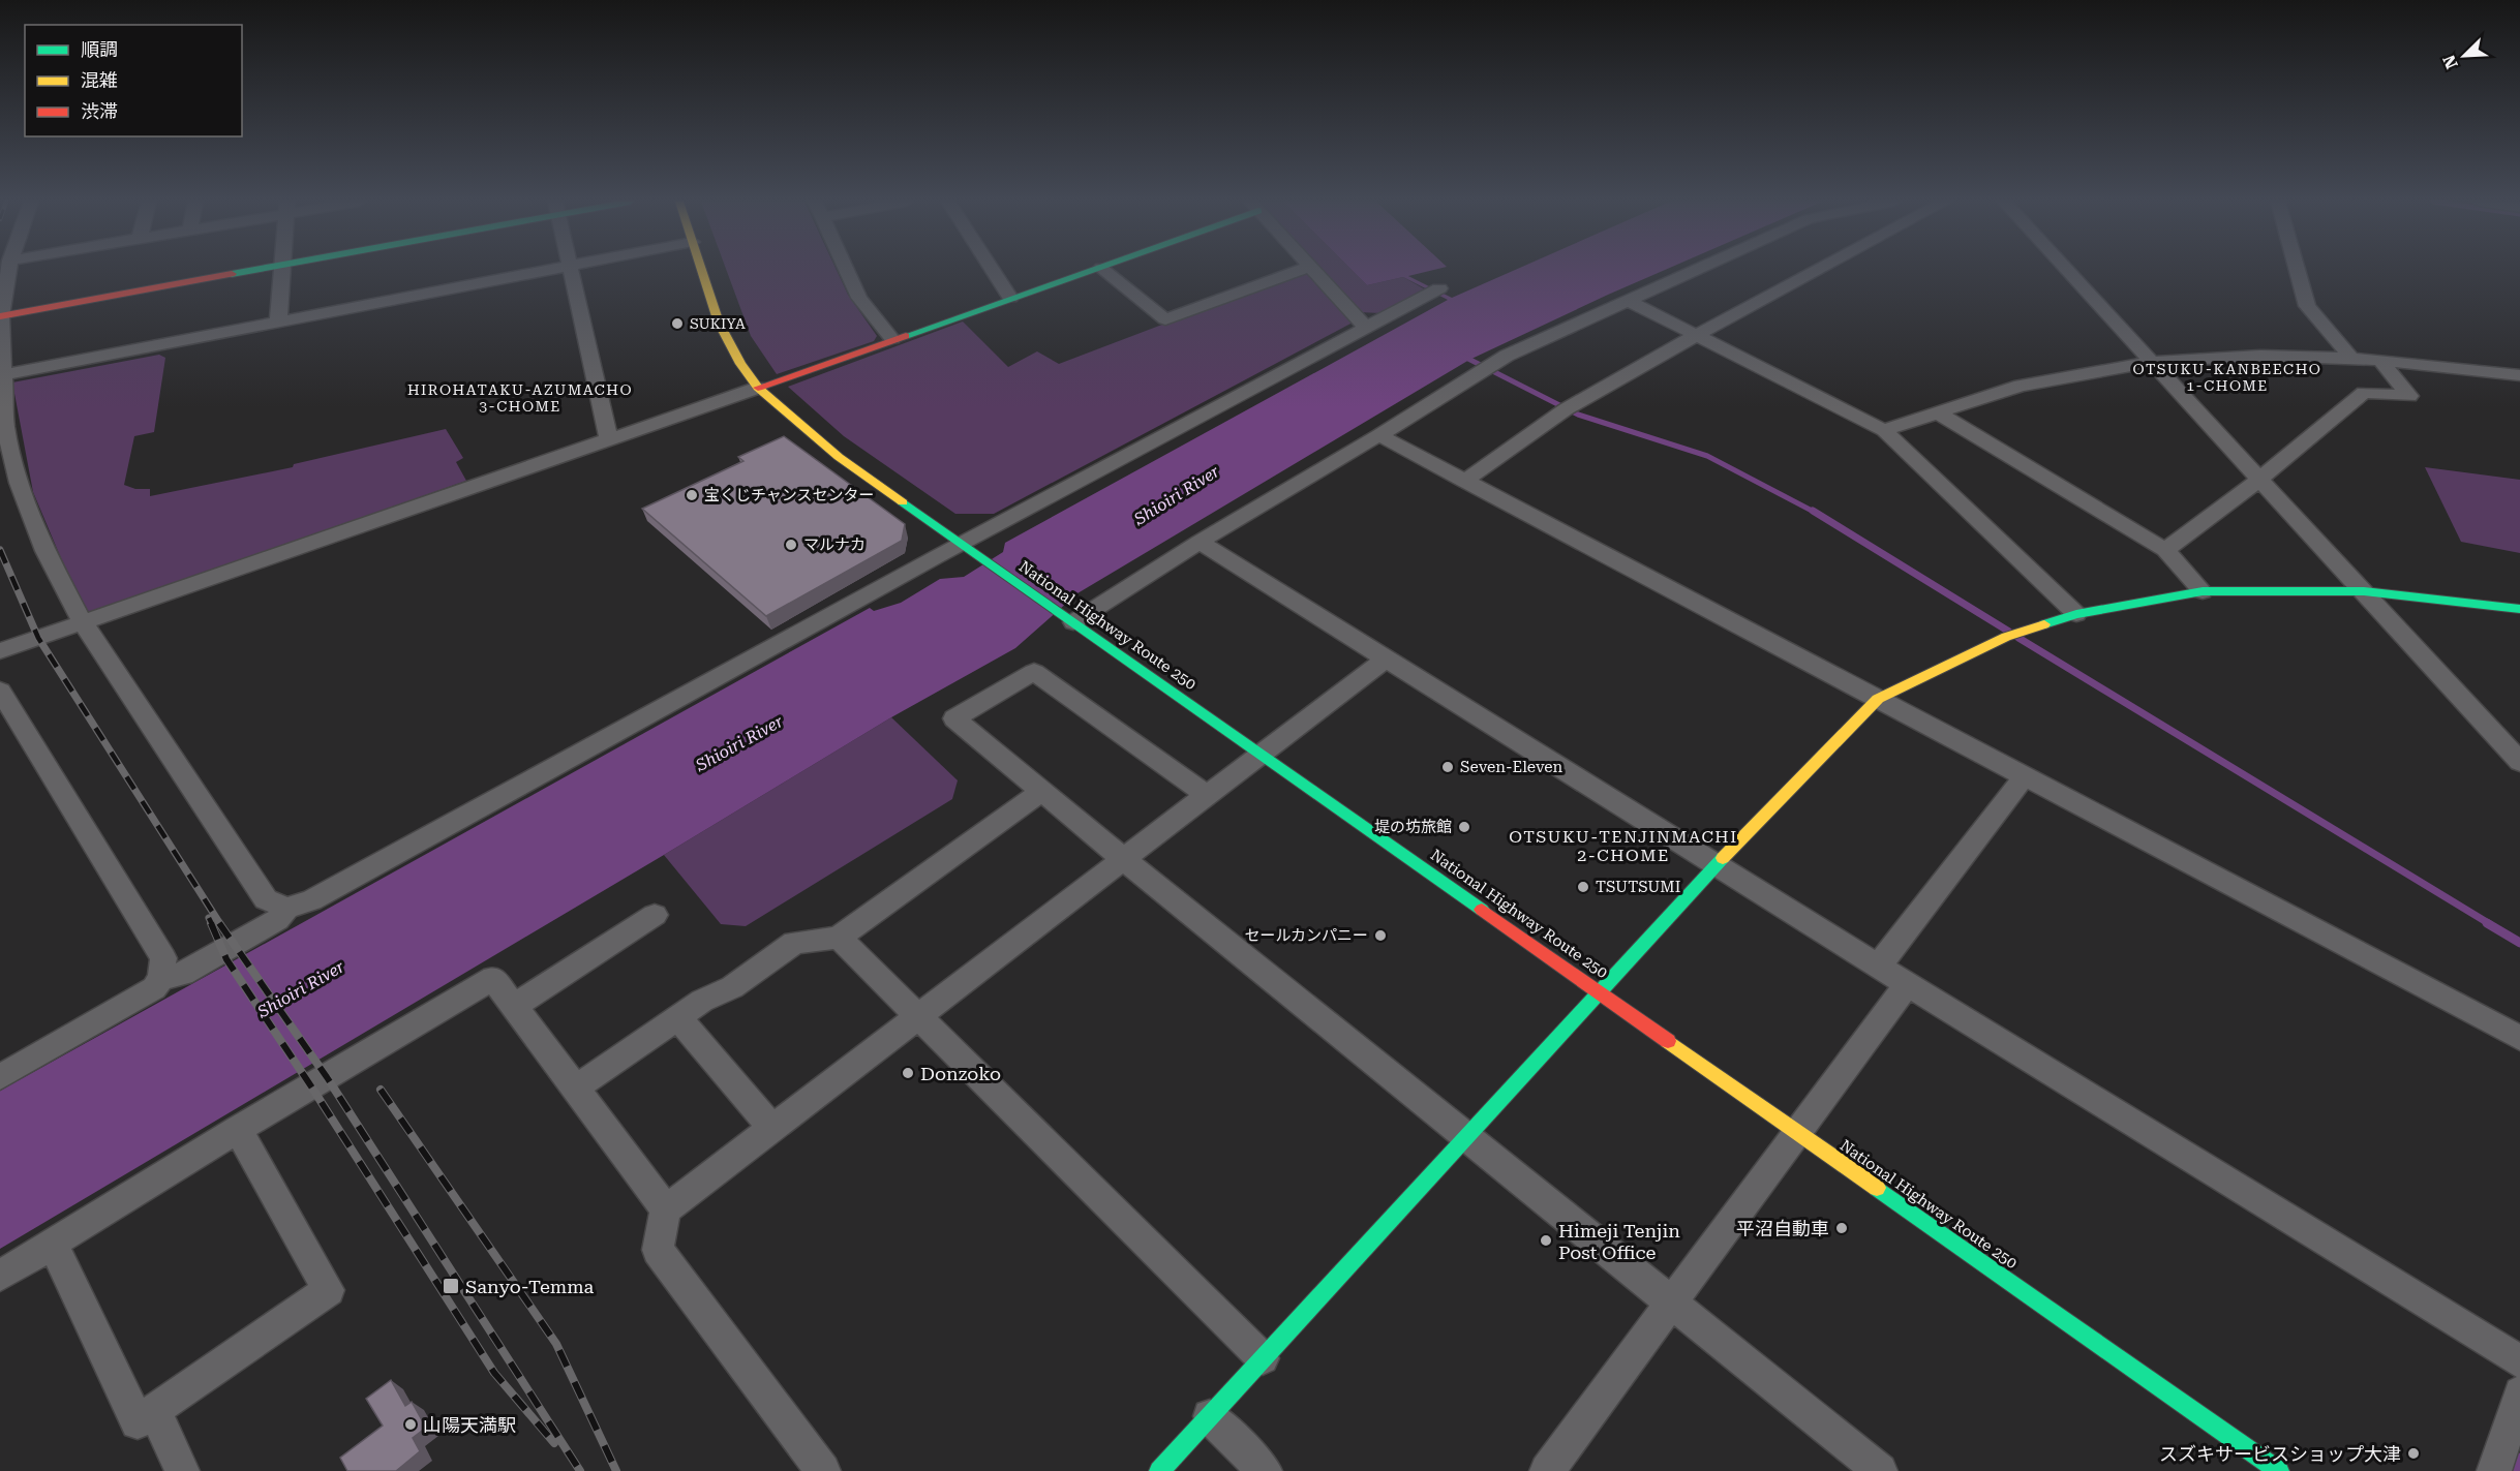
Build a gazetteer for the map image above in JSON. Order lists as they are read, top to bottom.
{
  "streets": {
    "main road": ["National Highway Route 250"]
  },
  "districts": ["OTSUKU-KANBEECHO 1-CHOME", "HIROHATAKU-AZUMACHO 3-CHOME", "OTSUKU-TENJINMACHI 2-CHOME"],
  "water": ["Shioiri River"],
  "places": {
    "other": [
      "SUKIYA",
      "宝くじチャンスセンター",
      "マルナカ",
      "Seven-Eleven",
      "堤の坊旅館",
      "TSUTSUMI",
      "セールカンパニー",
      "Donzoko",
      "平沼自動車",
      "Himeji Tenjin Post Office",
      "山陽天満駅",
      "スズキサービスショップ大津"
    ],
    "transit": ["Sanyo-Temma"]
  },
  "legend": ["順調", "混雑", "渋滞"],
  "north": "bottom left"
}
